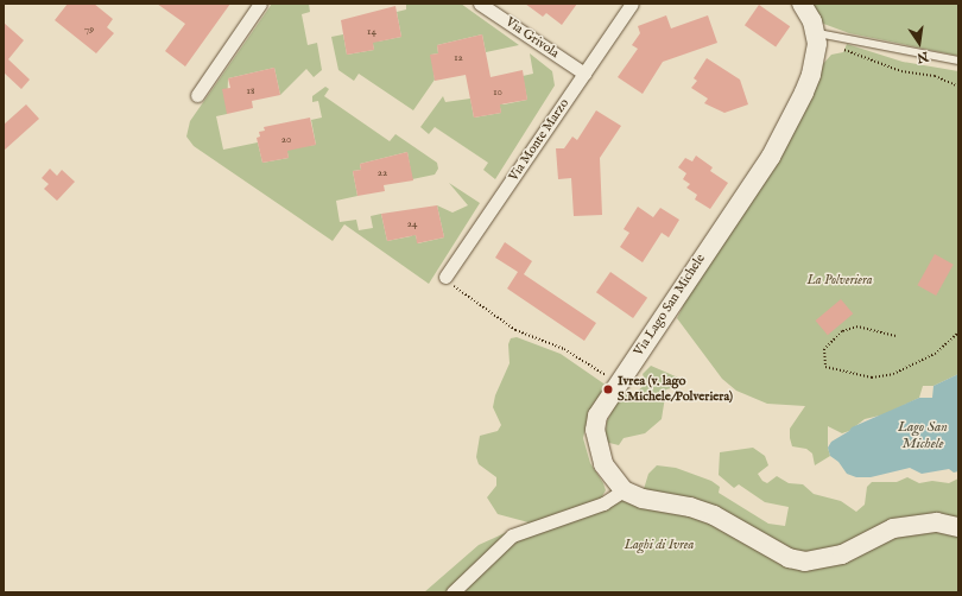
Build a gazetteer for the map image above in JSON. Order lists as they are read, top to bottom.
{
  "streets": {
    "main road": ["Via Lago San Michele"],
    "street": ["Via Grivola", "Via Monte Marzo"]
  },
  "crossings": [
    ["Via Grivola", "Via Monte Marzo"]
  ],
  "water": ["Lago San Michele"],
  "parks": ["La Polveriera", "Laghi di Ivrea"],
  "places": ["Ivrea (v. lago S.Michele/Polveriera)"],
  "house_numbers": [
    "79",
    "14",
    "12",
    "18",
    "10",
    "20",
    "22",
    "24"
  ],
  "north": "bottom"
}
